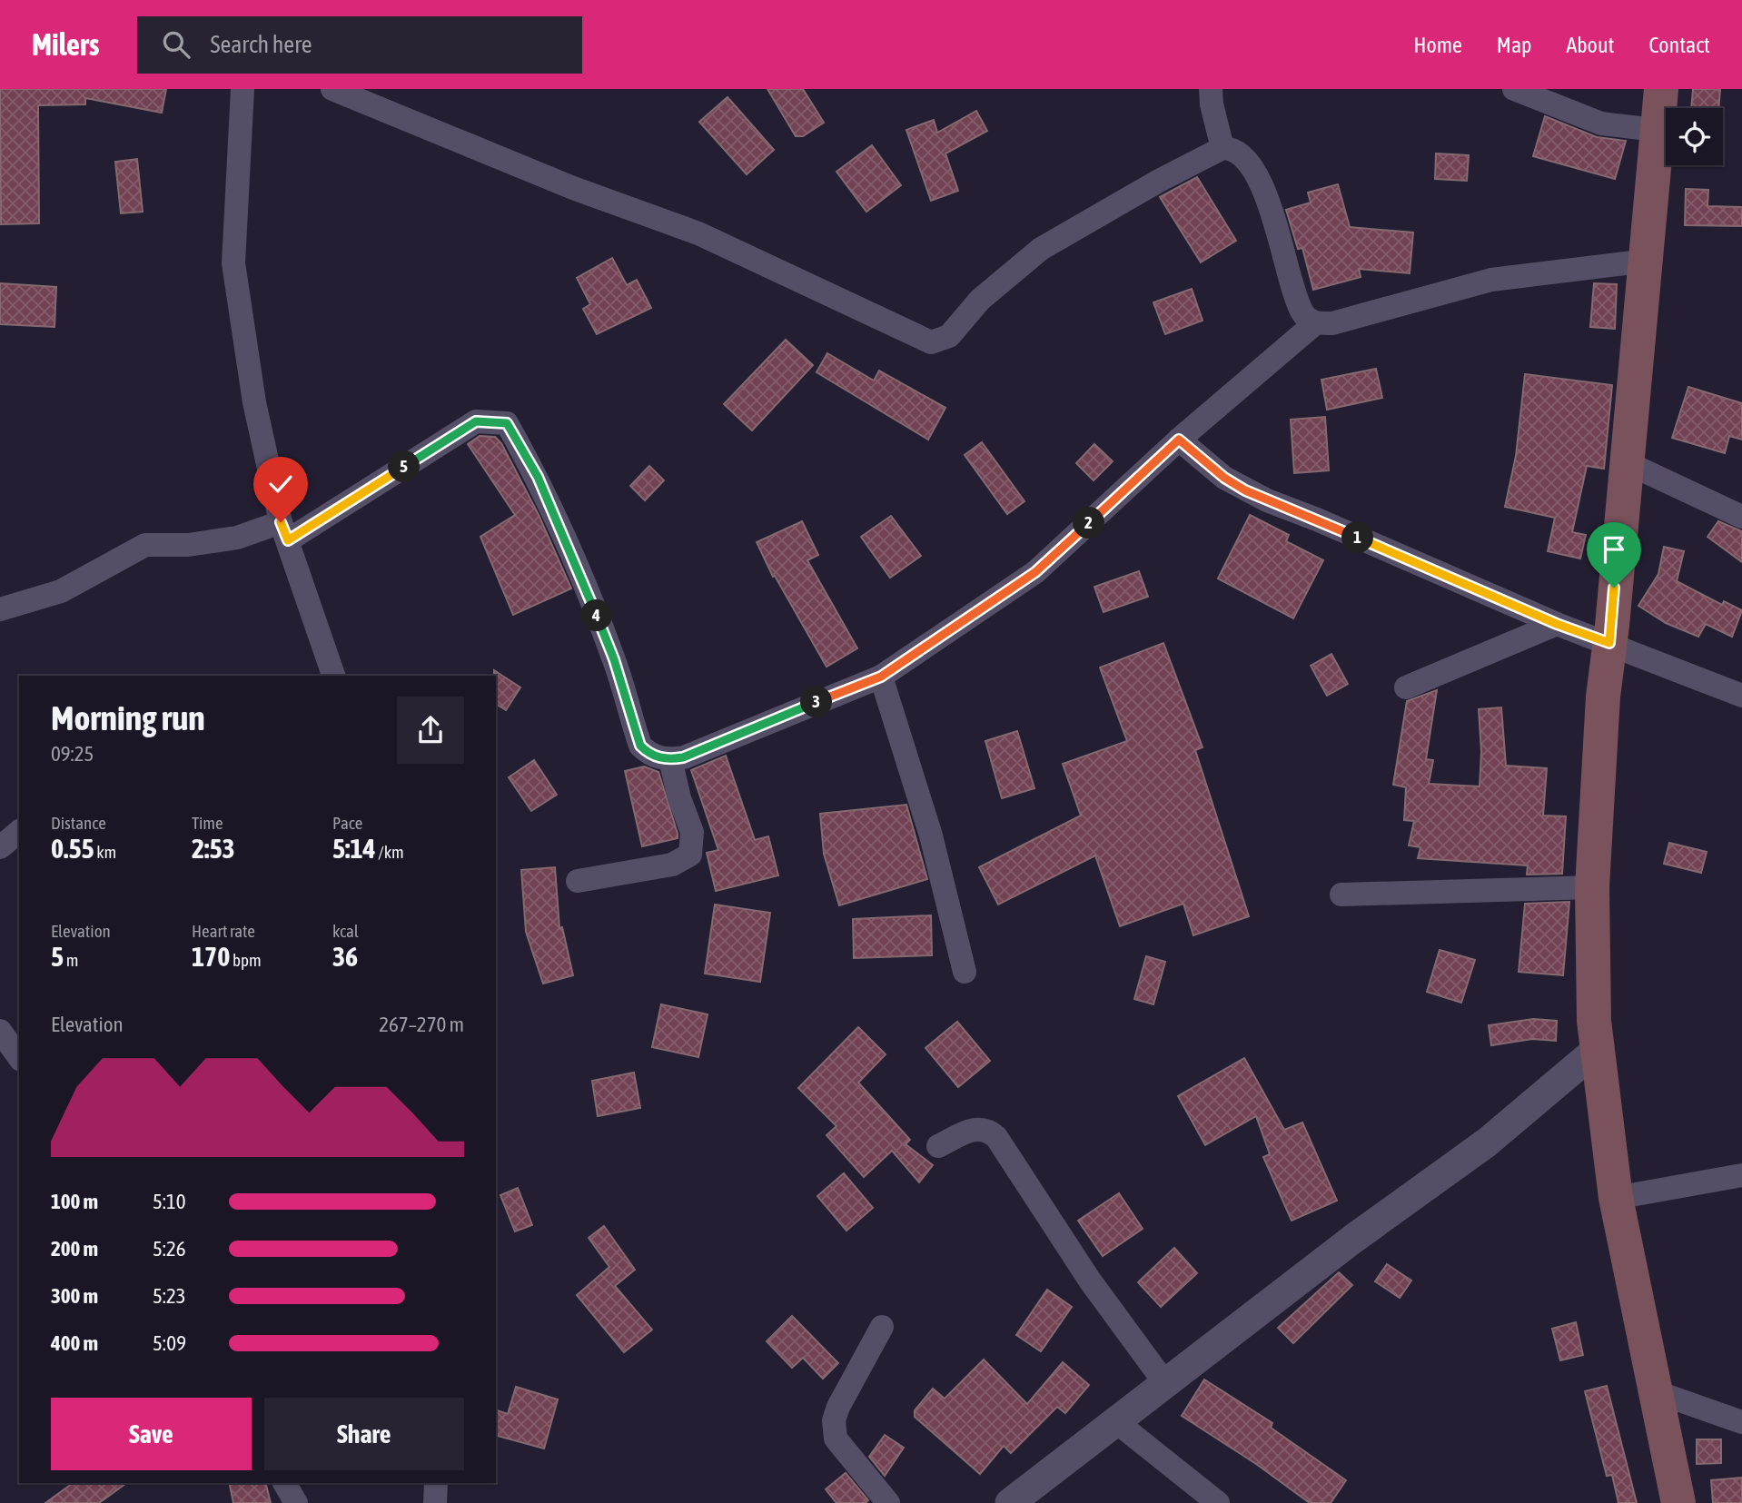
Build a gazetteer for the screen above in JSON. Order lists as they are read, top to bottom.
{
  "page": {
    "header": "Milers",
    "search": "Search here",
    "nav": [
      "Home",
      "Map",
      "About",
      "Contact"
    ],
    "pins": [
      "5",
      "2",
      "1",
      "4",
      "3"
    ],
    "heading": ["Morning run", "09:25"],
    "stats": [
      ["Distance", "0.55 km"],
      ["Time", "2:53"],
      ["Pace", "5:14 /km"],
      ["Elevation", "5 m"],
      ["Heart rate", "170 bpm"],
      ["kcal", "36"]
    ],
    "chart": ["Elevation", "267–270 m"],
    "list": [
      {
        "name": "100 m",
        "note": "5:10"
      },
      {
        "name": "200 m",
        "note": "5:26"
      },
      {
        "name": "300 m",
        "note": "5:23"
      },
      {
        "name": "400 m",
        "note": "5:09"
      }
    ],
    "buttons": ["Save", "Share"]
  }
}
